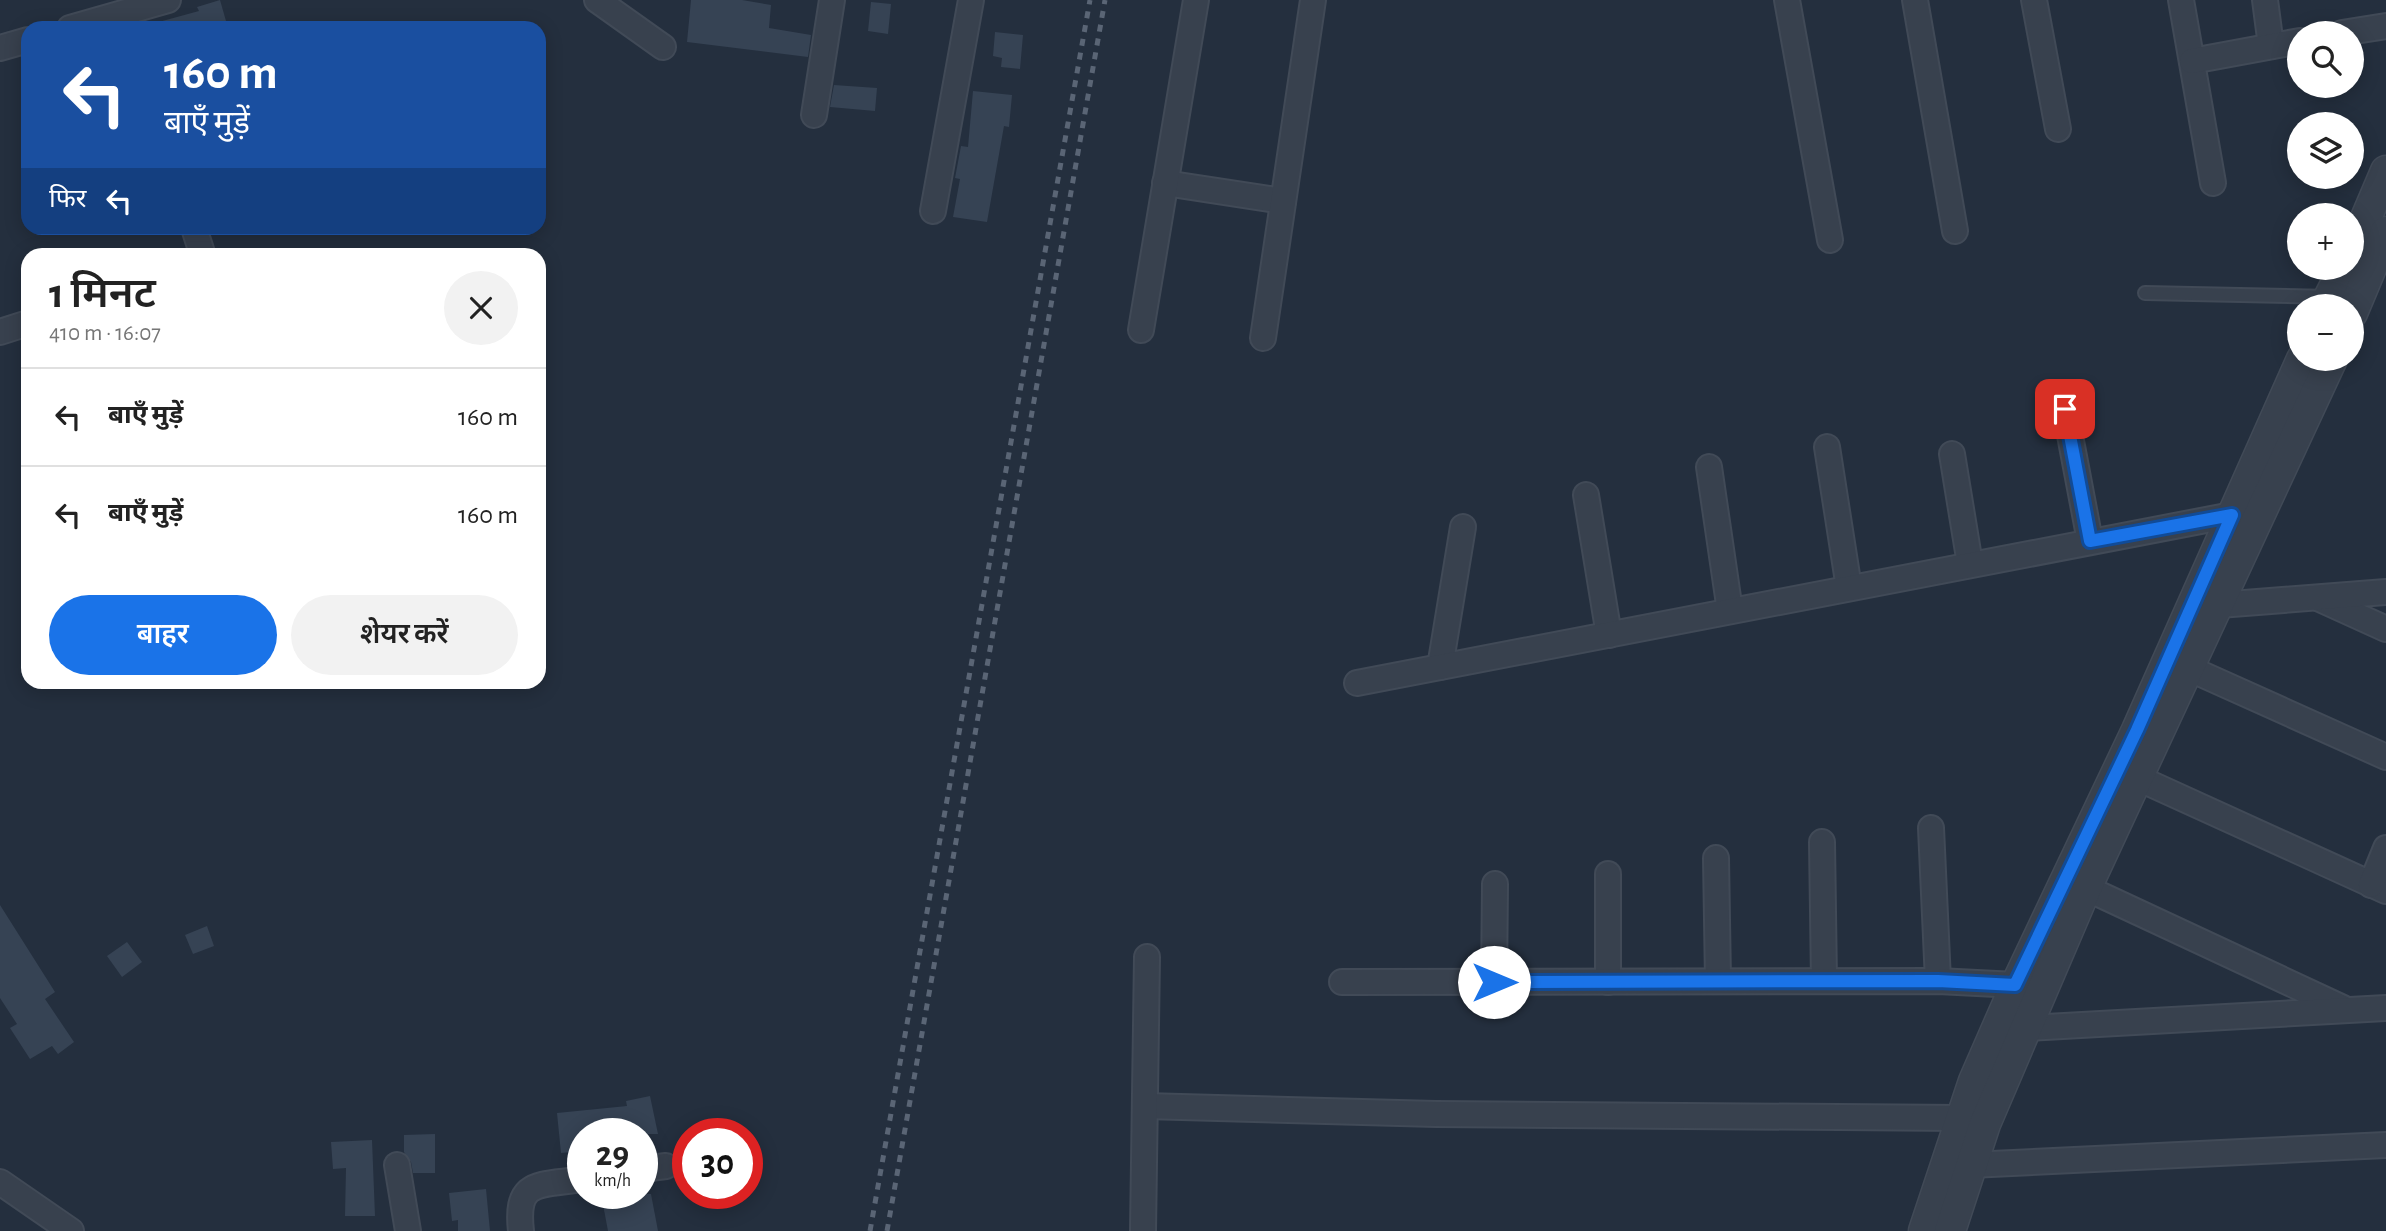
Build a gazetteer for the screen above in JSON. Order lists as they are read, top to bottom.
{
  "page": {
    "map_buttons": ["+", "−"],
    "turn": ["160 m", "बाएँ मुड़ें"],
    "then": "फिर",
    "heading": ["1 मिनट", "410 m · 16:07"],
    "list": [
      {
        "name": "बाएँ मुड़ें",
        "value": "160 m"
      },
      {
        "name": "बाएँ मुड़ें",
        "value": "160 m"
      }
    ],
    "buttons": ["बाहर", "शेयर करें"],
    "speed": "29 km/h",
    "limit": "30"
  }
}
